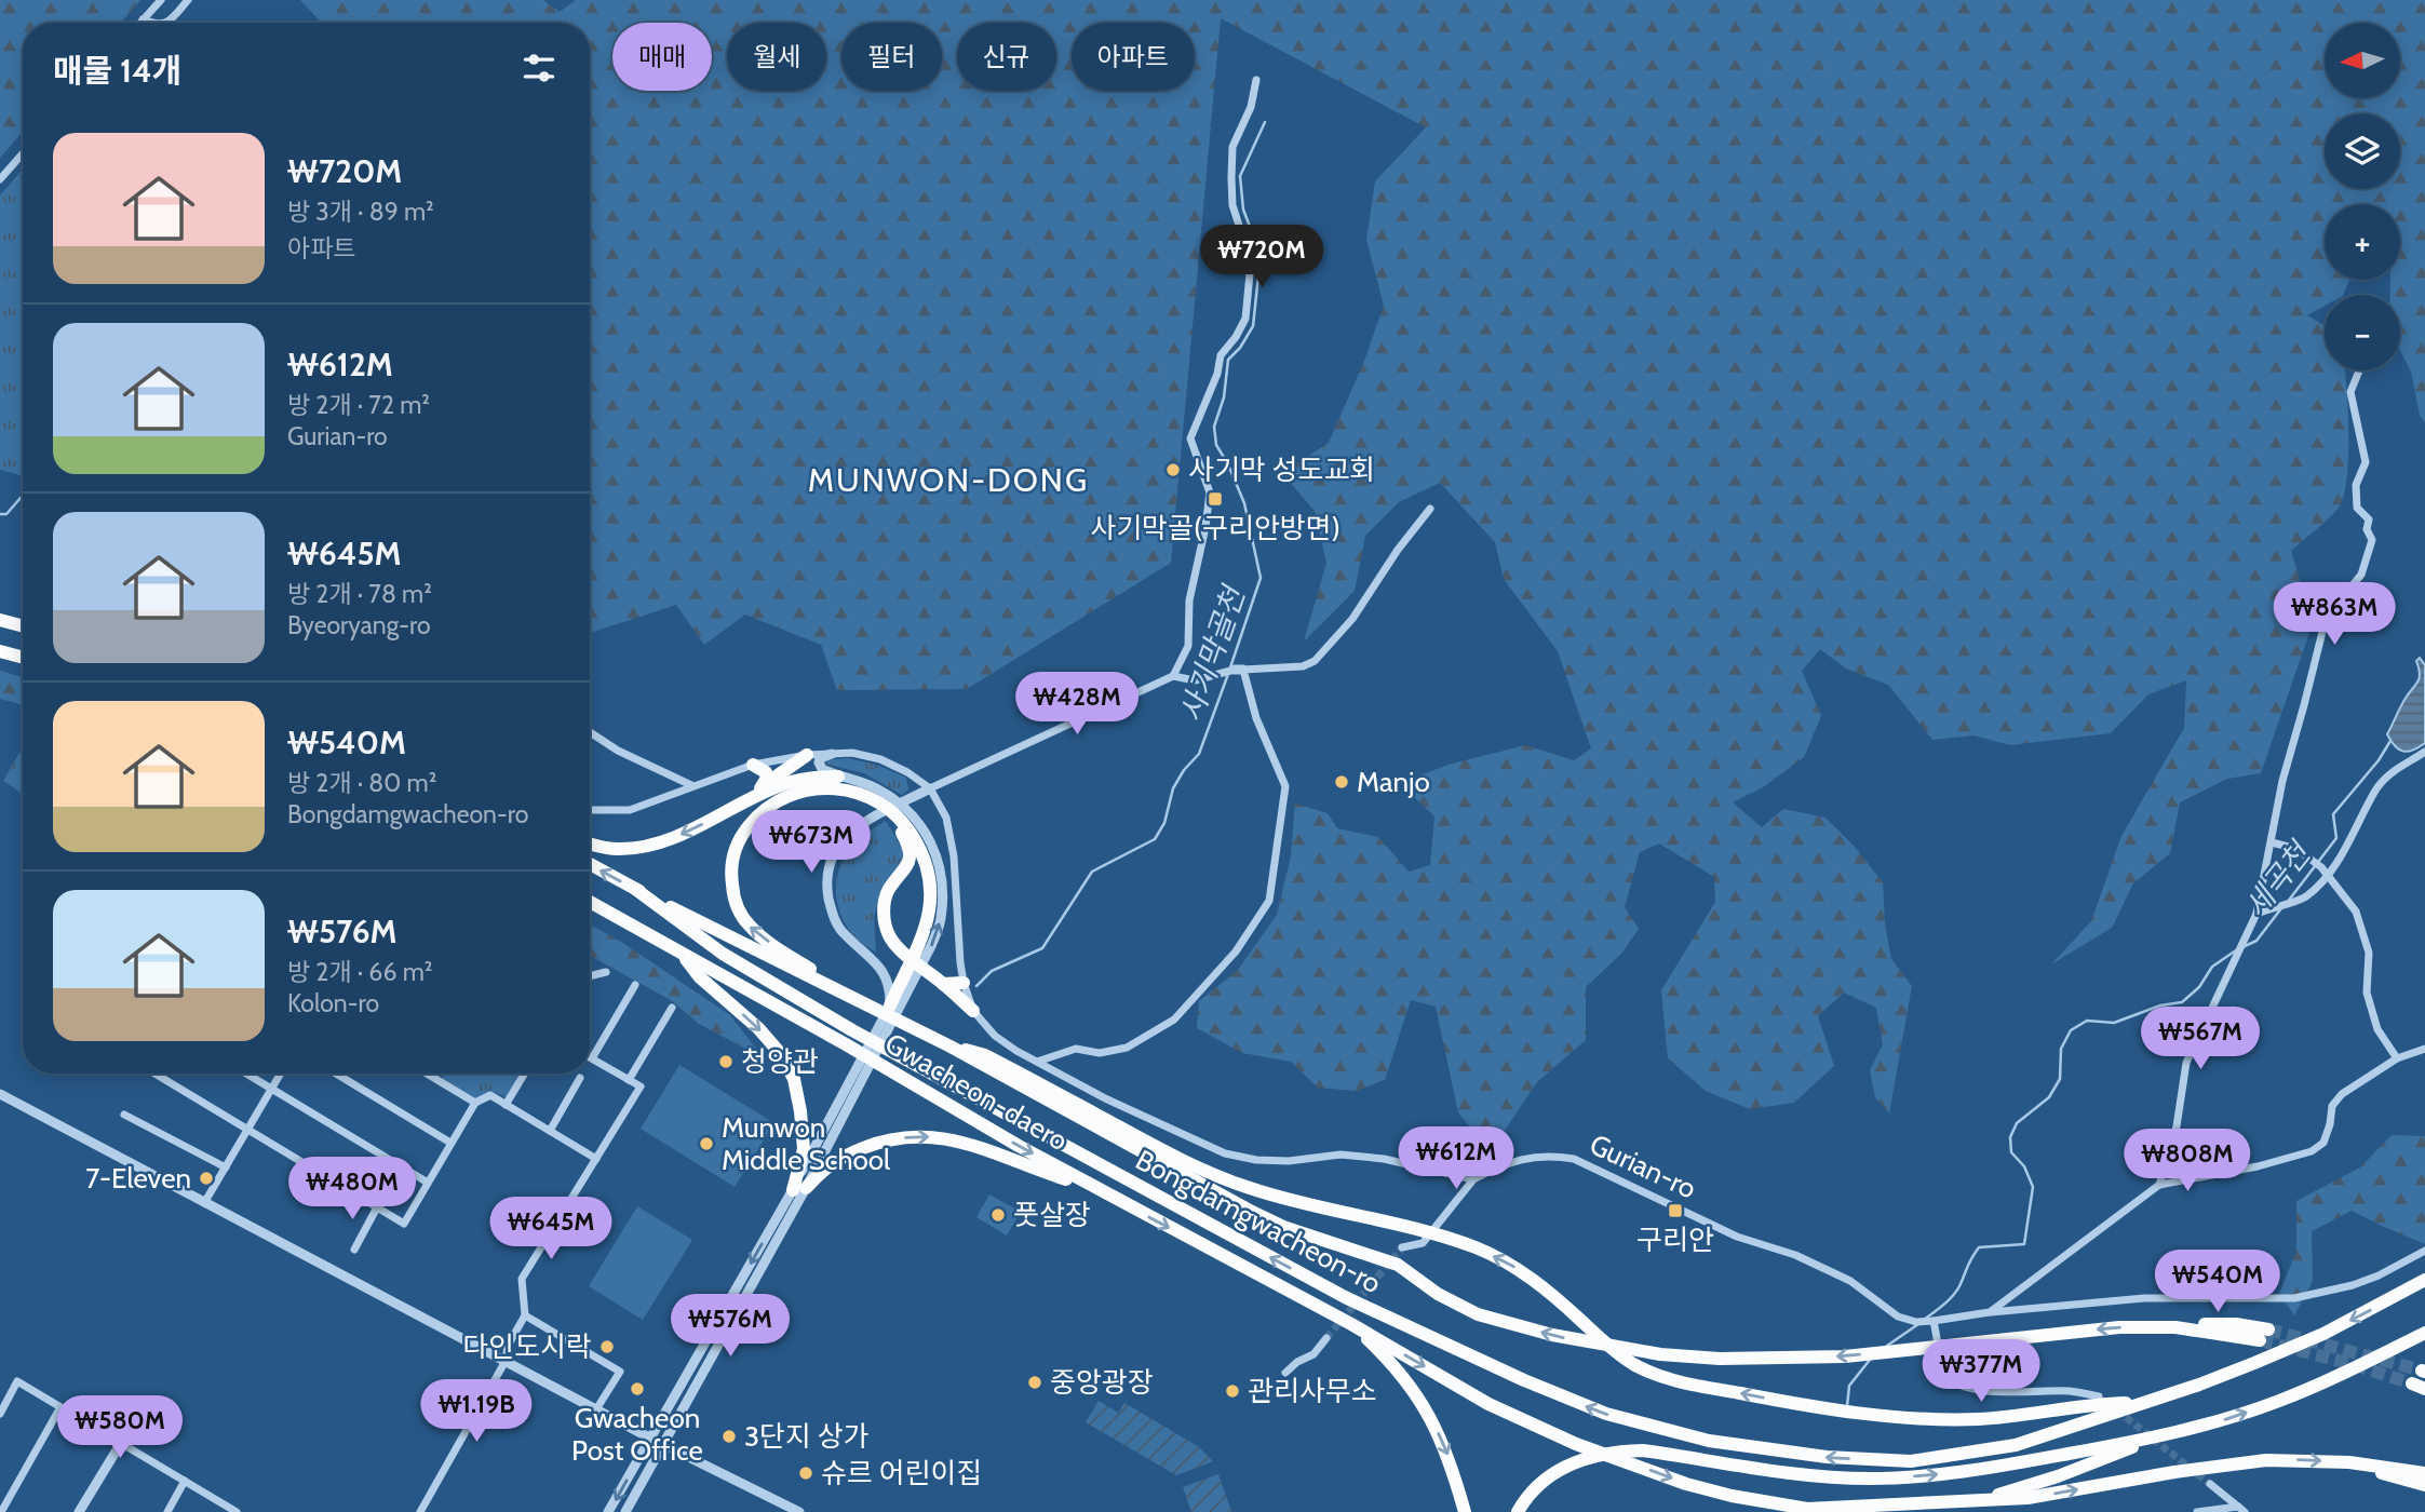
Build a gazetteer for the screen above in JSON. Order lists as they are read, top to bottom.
{
  "streets": {
    "highway": ["Gwacheon-daero", "Bongdamgwacheon-ro"],
    "street": ["Gurian-ro"]
  },
  "crossings": [
    ["Gwacheon-daero", "Bongdamgwacheon-ro"]
  ],
  "districts": ["MUNWON-DONG"],
  "water": ["사기막골천", "세곡천"],
  "places": {
    "other": [
      "사기막 성도교회",
      "Manjo",
      "청양관",
      "Munwon Middle School",
      "7-Eleven",
      "풋살장",
      "다인도시락",
      "중앙광장",
      "Gwacheon Post Office",
      "관리사무소",
      "3단지 상가",
      "슈르 어린이집"
    ],
    "transit": ["사기막골(구리안방면)", "구리안"]
  },
  "north": "left",
  "page": {
    "map_buttons": ["+", "−"],
    "chip": [
      "매매",
      "월세",
      "필터",
      "신규",
      "아파트"
    ],
    "heading": "매물 14개",
    "list": [
      {
        "name": "₩720M",
        "note": "방 3개 · 89 m² · 아파트"
      },
      {
        "name": "₩612M",
        "note": "방 2개 · 72 m² · Gurian-ro"
      },
      {
        "name": "₩645M",
        "note": "방 2개 · 78 m² · Byeoryang-ro"
      },
      {
        "name": "₩540M",
        "note": "방 2개 · 80 m² · Bongdamgwacheon-ro"
      },
      {
        "name": "₩576M",
        "note": "방 2개 · 66 m² · Kolon-ro"
      }
    ],
    "price": [
      "₩720M",
      "₩863M",
      "₩428M",
      "₩673M",
      "₩567M",
      "₩612M",
      "₩808M",
      "₩480M",
      "₩645M",
      "₩540M",
      "₩576M",
      "₩377M",
      "₩1.19B",
      "₩580M"
    ]
  }
}
